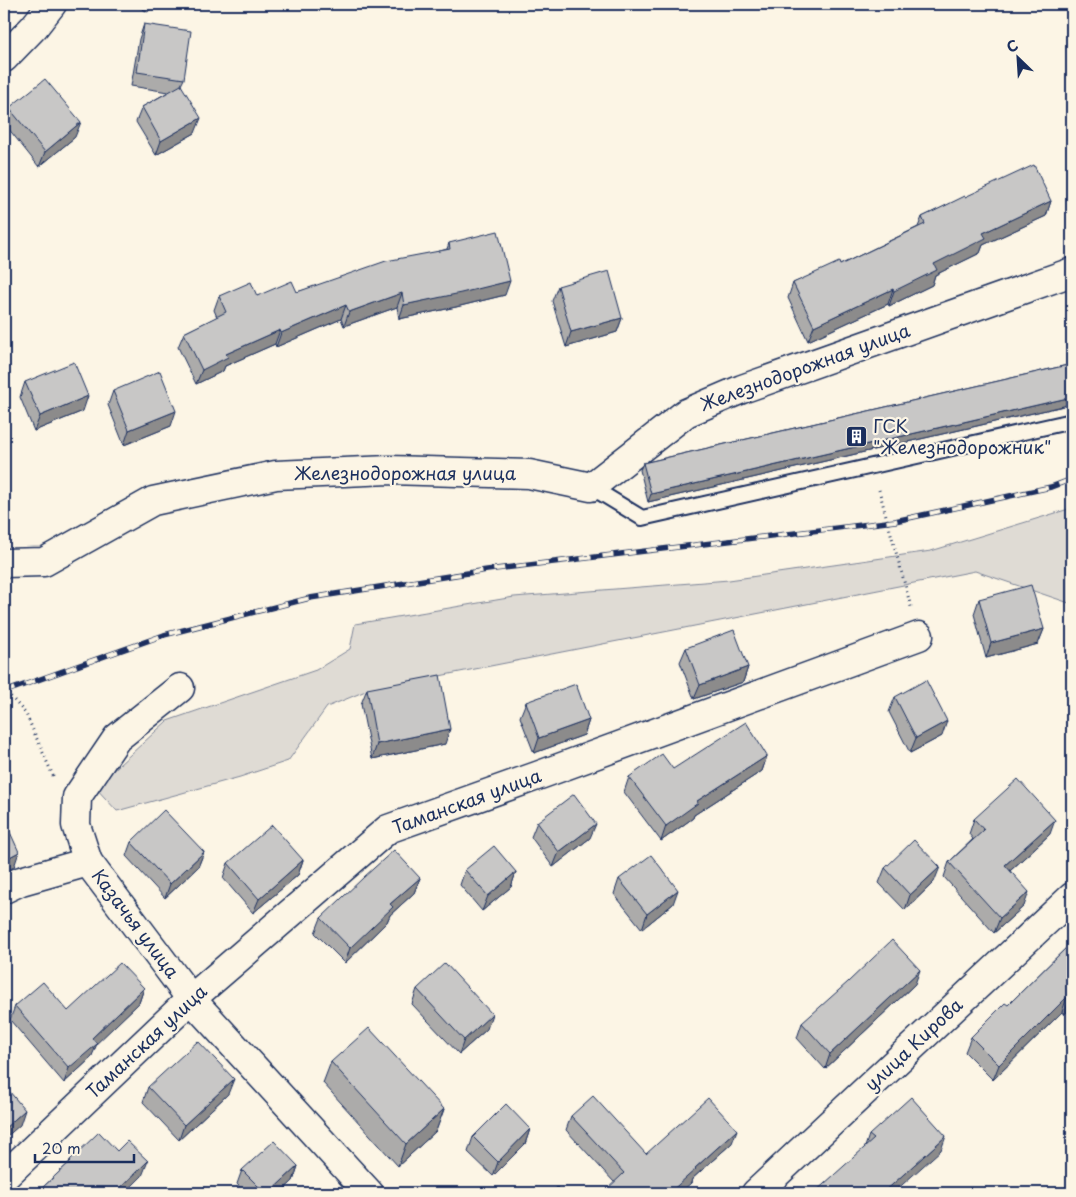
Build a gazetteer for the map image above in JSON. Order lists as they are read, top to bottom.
{
  "streets": {
    "street": [
      "Железнодорожная улица",
      "Таманская улица",
      "Казачья улица",
      "улица Кирова"
    ]
  },
  "crossings": [
    ["Таманская улица", "Казачья улица"]
  ],
  "places": {
    "building": ["ГСК \"Железнодорожник\""]
  },
  "scale_bar": "20 m",
  "north": "top left"
}
